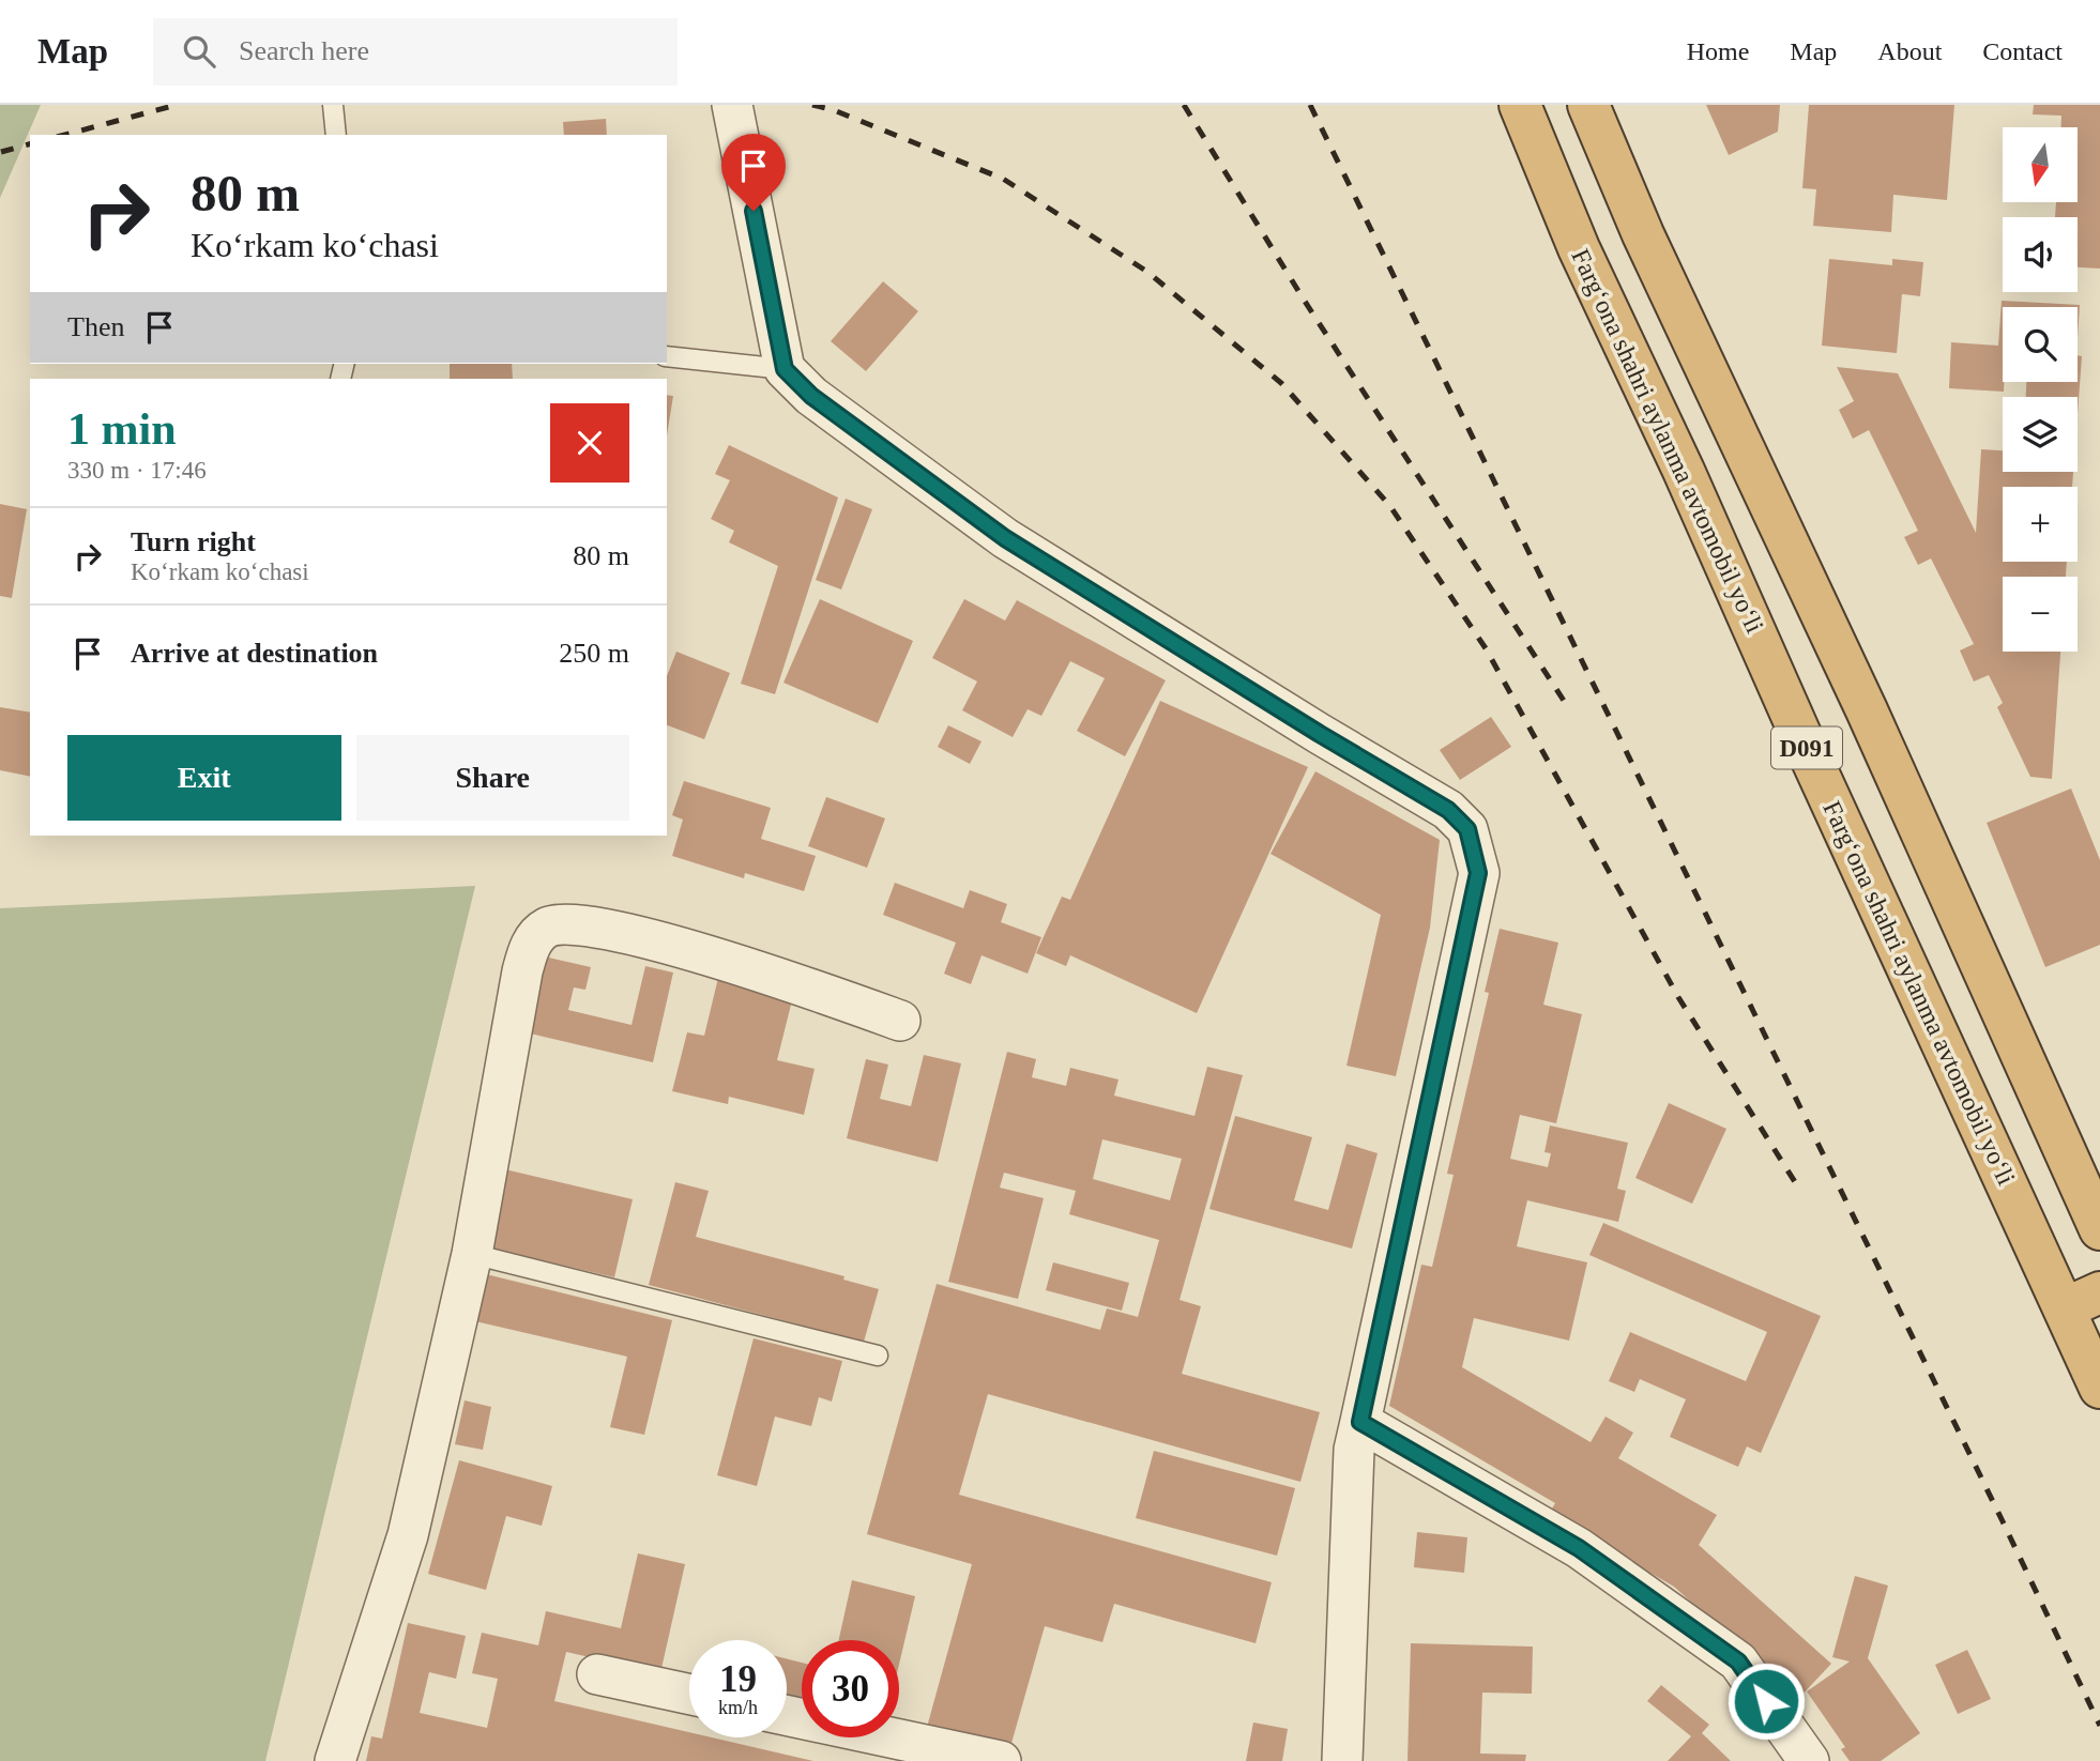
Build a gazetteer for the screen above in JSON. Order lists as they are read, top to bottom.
{
  "streets": {
    "highway": ["Fargʻona shahri aylanma avtomobil yoʻli", "D091"]
  },
  "north": "bottom",
  "page": {
    "header": "Map",
    "search": "Search here",
    "nav": [
      "Home",
      "Map",
      "About",
      "Contact"
    ],
    "map_buttons": ["+", "−"],
    "turn": ["80 m", "Koʻrkam koʻchasi"],
    "then": "Then",
    "heading": ["1 min", "330 m · 17:46"],
    "list": [
      {
        "name": "Turn right",
        "note": "Koʻrkam koʻchasi",
        "value": "80 m"
      },
      {
        "name": "Arrive at destination",
        "value": "250 m"
      }
    ],
    "buttons": ["Exit", "Share"],
    "speed": "19 km/h",
    "limit": "30"
  }
}
